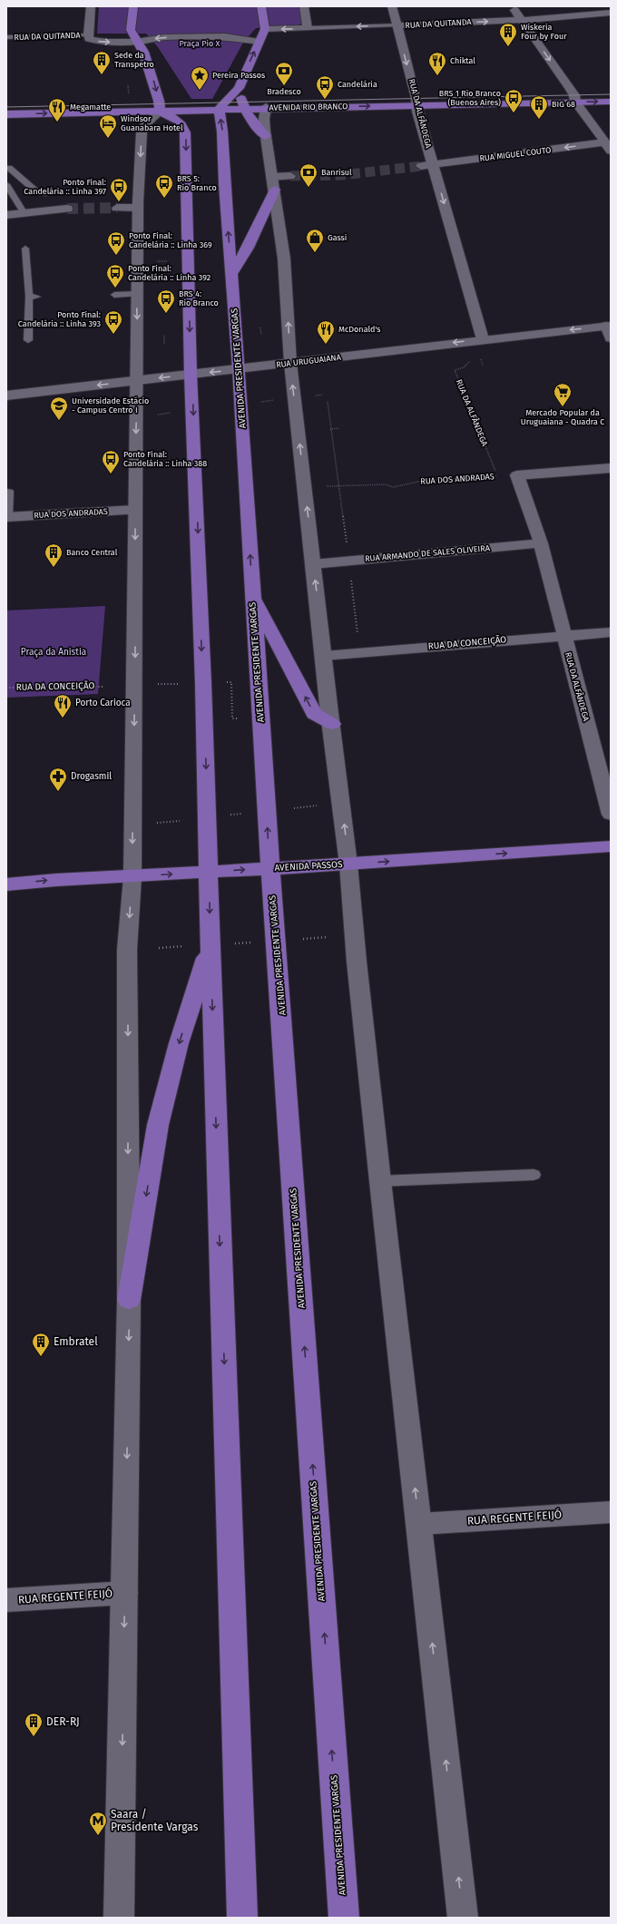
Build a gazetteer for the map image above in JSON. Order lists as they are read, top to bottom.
{
  "streets": {
    "main road": [
      "RUA DA QUITANDA",
      "AVENIDA RIO BRANCO",
      "RUA DA ALFÂNDEGA",
      "RUA MIGUEL COUTO",
      "RUA URUGUAIANA",
      "AVENIDA PRESIDENTE VARGAS",
      "RUA DOS ANDRADAS",
      "AVENIDA PASSOS"
    ],
    "street": ["RUA ARMANDO DE SALES OLIVEIRA", "RUA DA CONCEIÇÃO", "RUA REGENTE FEIJÓ"]
  },
  "crossings": [
    ["RUA DA QUITANDA", "RUA DA ALFÂNDEGA"],
    ["AVENIDA RIO BRANCO", "RUA DA ALFÂNDEGA"],
    ["AVENIDA RIO BRANCO", "AVENIDA PRESIDENTE VARGAS"],
    ["RUA DA ALFÂNDEGA", "RUA MIGUEL COUTO"],
    ["RUA DA ALFÂNDEGA", "RUA URUGUAIANA"],
    ["RUA DA ALFÂNDEGA", "RUA DOS ANDRADAS"],
    ["RUA DA ALFÂNDEGA", "RUA ARMANDO DE SALES OLIVEIRA"],
    ["RUA DA ALFÂNDEGA", "RUA DA CONCEIÇÃO"],
    ["RUA URUGUAIANA", "AVENIDA PRESIDENTE VARGAS"],
    ["AVENIDA PRESIDENTE VARGAS", "AVENIDA PASSOS"]
  ],
  "one_way": ["RUA MIGUEL COUTO", "RUA URUGUAIANA", "AVENIDA PASSOS"],
  "parks": ["Praça Pio X", "Praça da Anistia"],
  "places": {
    "building": [
      "Wiskeria Four by Four",
      "Sede da Transpetro",
      "BIG 68",
      "Banco Central",
      "Embratel",
      "DER-RJ"
    ],
    "restaurant": [
      "Chiktal",
      "Megamatte",
      "McDonald's",
      "Porto Carioca"
    ],
    "bank": ["Bradesco", "Banrisul"],
    "place": ["Pereira Passos"],
    "bus stop": [
      "Candelária",
      "BRS 1 Rio Branco (Buenos Aires)",
      "BRS 5: Rio Branco",
      "Ponto Final: Candelária :: Linha 397",
      "Ponto Final: Candelária :: Linha 369",
      "Ponto Final: Candelária :: Linha 392",
      "BRS 4: Rio Branco",
      "Ponto Final: Candelária :: Linha 393",
      "Ponto Final: Candelária :: Linha 388"
    ],
    "hotel": ["Windsor Guanabara Hotel"],
    "shop": ["Gassi"],
    "supermarket": ["Mercado Popular da Uruguaiana - Quadra C"],
    "school or university": ["Universidade Estácio - Campus Centro I"],
    "pharmacy": ["Drogasmil"],
    "metro station": ["Saara / Presidente Vargas"]
  }
}
